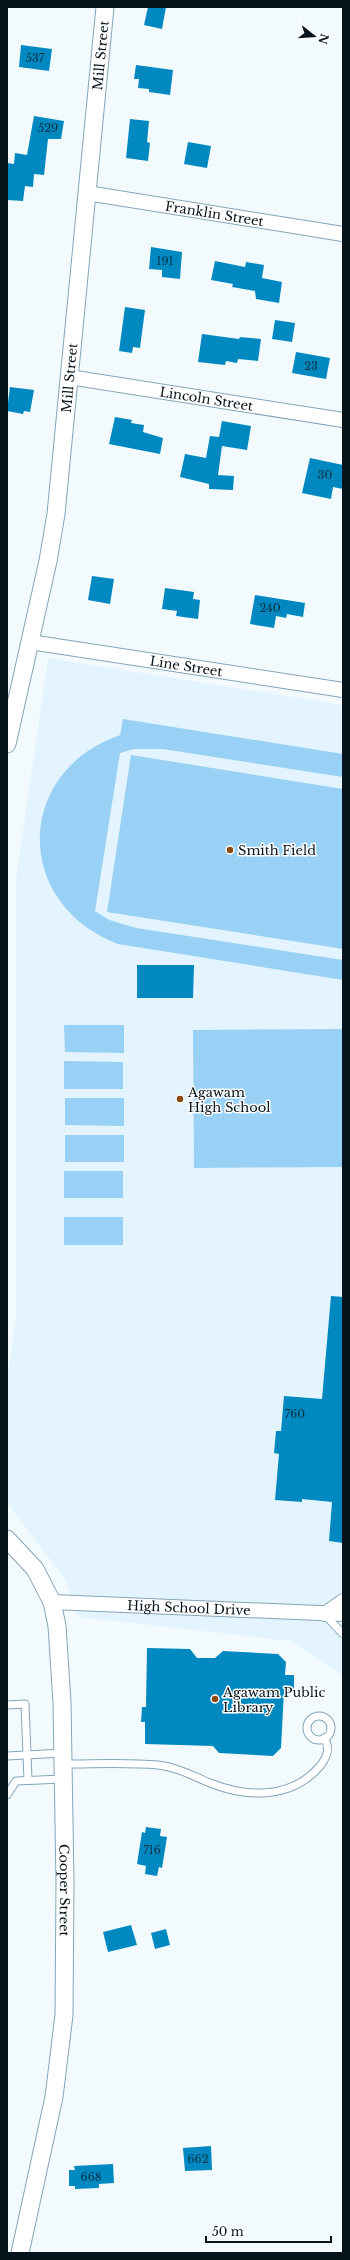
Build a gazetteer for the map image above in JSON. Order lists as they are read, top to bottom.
{
  "streets": {
    "street": [
      "Mill Street",
      "Franklin Street",
      "Lincoln Street",
      "Line Street",
      "High School Drive",
      "Cooper Street"
    ]
  },
  "crossings": [
    ["Mill Street", "Franklin Street"],
    ["Mill Street", "Lincoln Street"],
    ["Mill Street", "Line Street"],
    ["High School Drive", "Cooper Street"]
  ],
  "places": ["Smith Field", "Agawam High School", "Agawam Public Library"],
  "house_numbers": [
    "537",
    "529",
    "191",
    "23",
    "30",
    "240",
    "760",
    "716",
    "662",
    "668"
  ],
  "scale_bar": "50 m",
  "north": "right"
}
